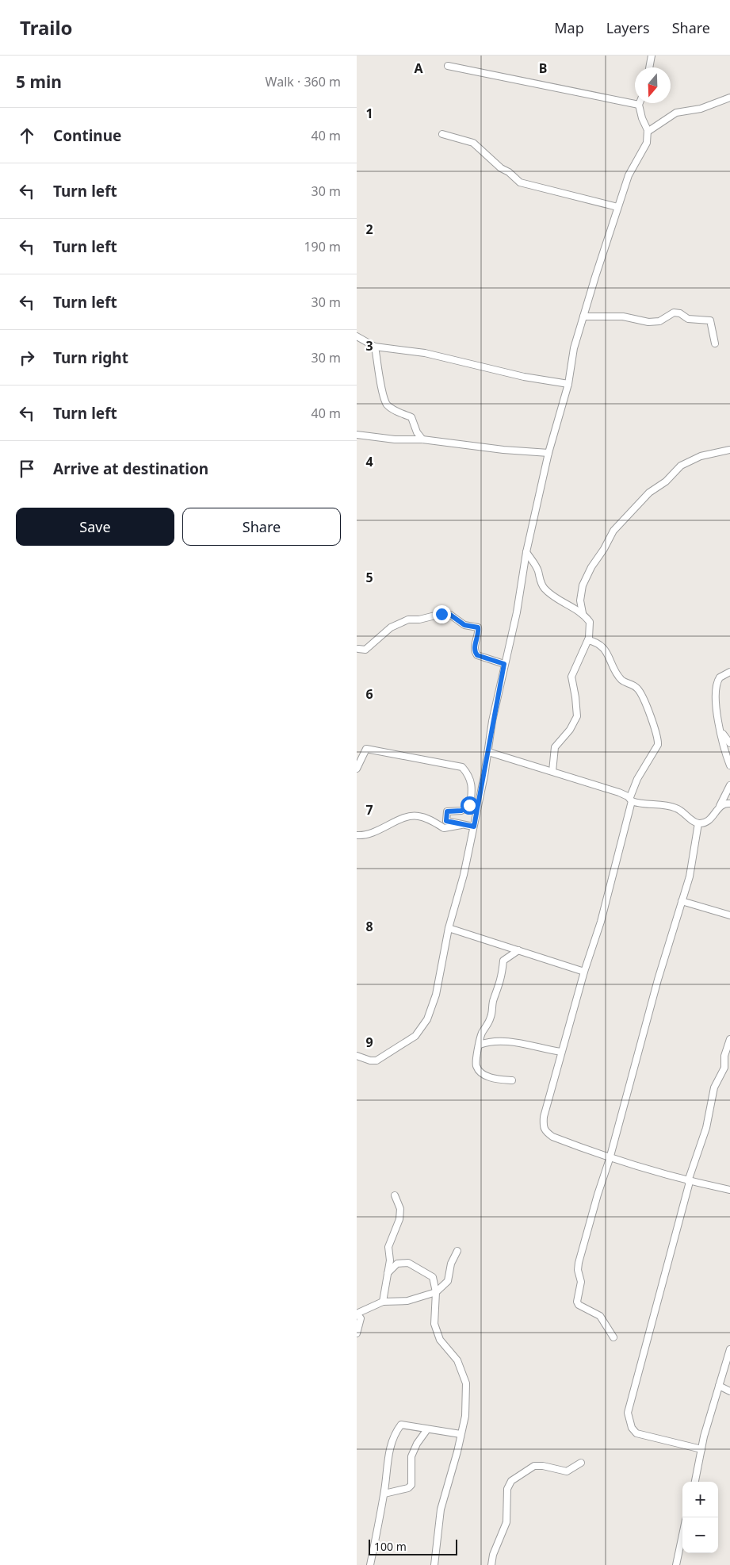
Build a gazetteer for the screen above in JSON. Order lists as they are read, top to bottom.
{
  "scale_bar": "100 m",
  "north": "bottom",
  "page": {
    "header": "Trailo",
    "nav": ["Map", "Layers", "Share"],
    "heading": ["5 min", "Walk · 360 m"],
    "list": [
      ["Continue", "40 m"],
      ["Turn left", "30 m"],
      ["Turn left", "190 m"],
      ["Turn left", "30 m"],
      ["Turn right", "30 m"],
      ["Turn left", "40 m"],
      "Arrive at destination"
    ],
    "buttons": ["Save", "Share"],
    "map_buttons": ["+", "−"],
    "scale": "100 m"
  },
  "grid": {
    "columns": ["A", "B"],
    "rows": [
      "1",
      "2",
      "3",
      "4",
      "5",
      "6",
      "7",
      "8",
      "9"
    ]
  }
}
